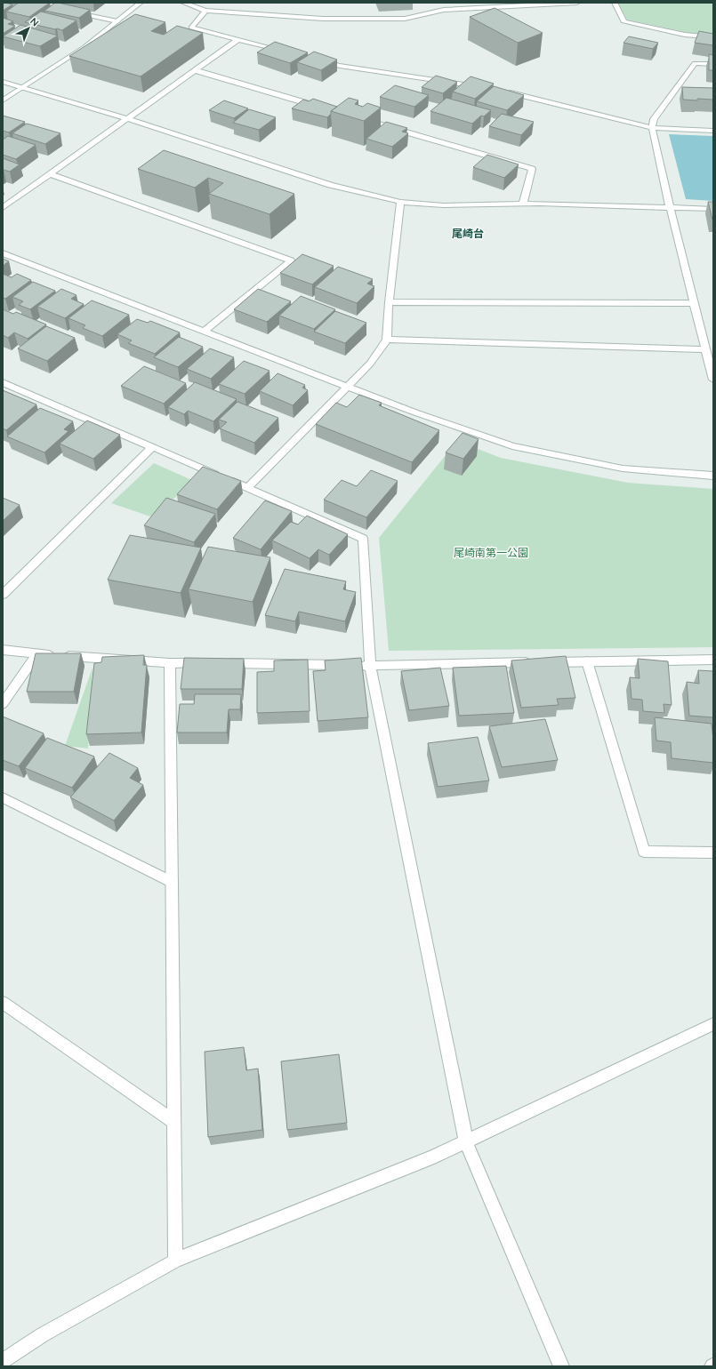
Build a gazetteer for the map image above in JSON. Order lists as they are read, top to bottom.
{
  "districts": ["尾崎台"],
  "parks": ["尾崎南第一公園"],
  "north": "top right"
}
